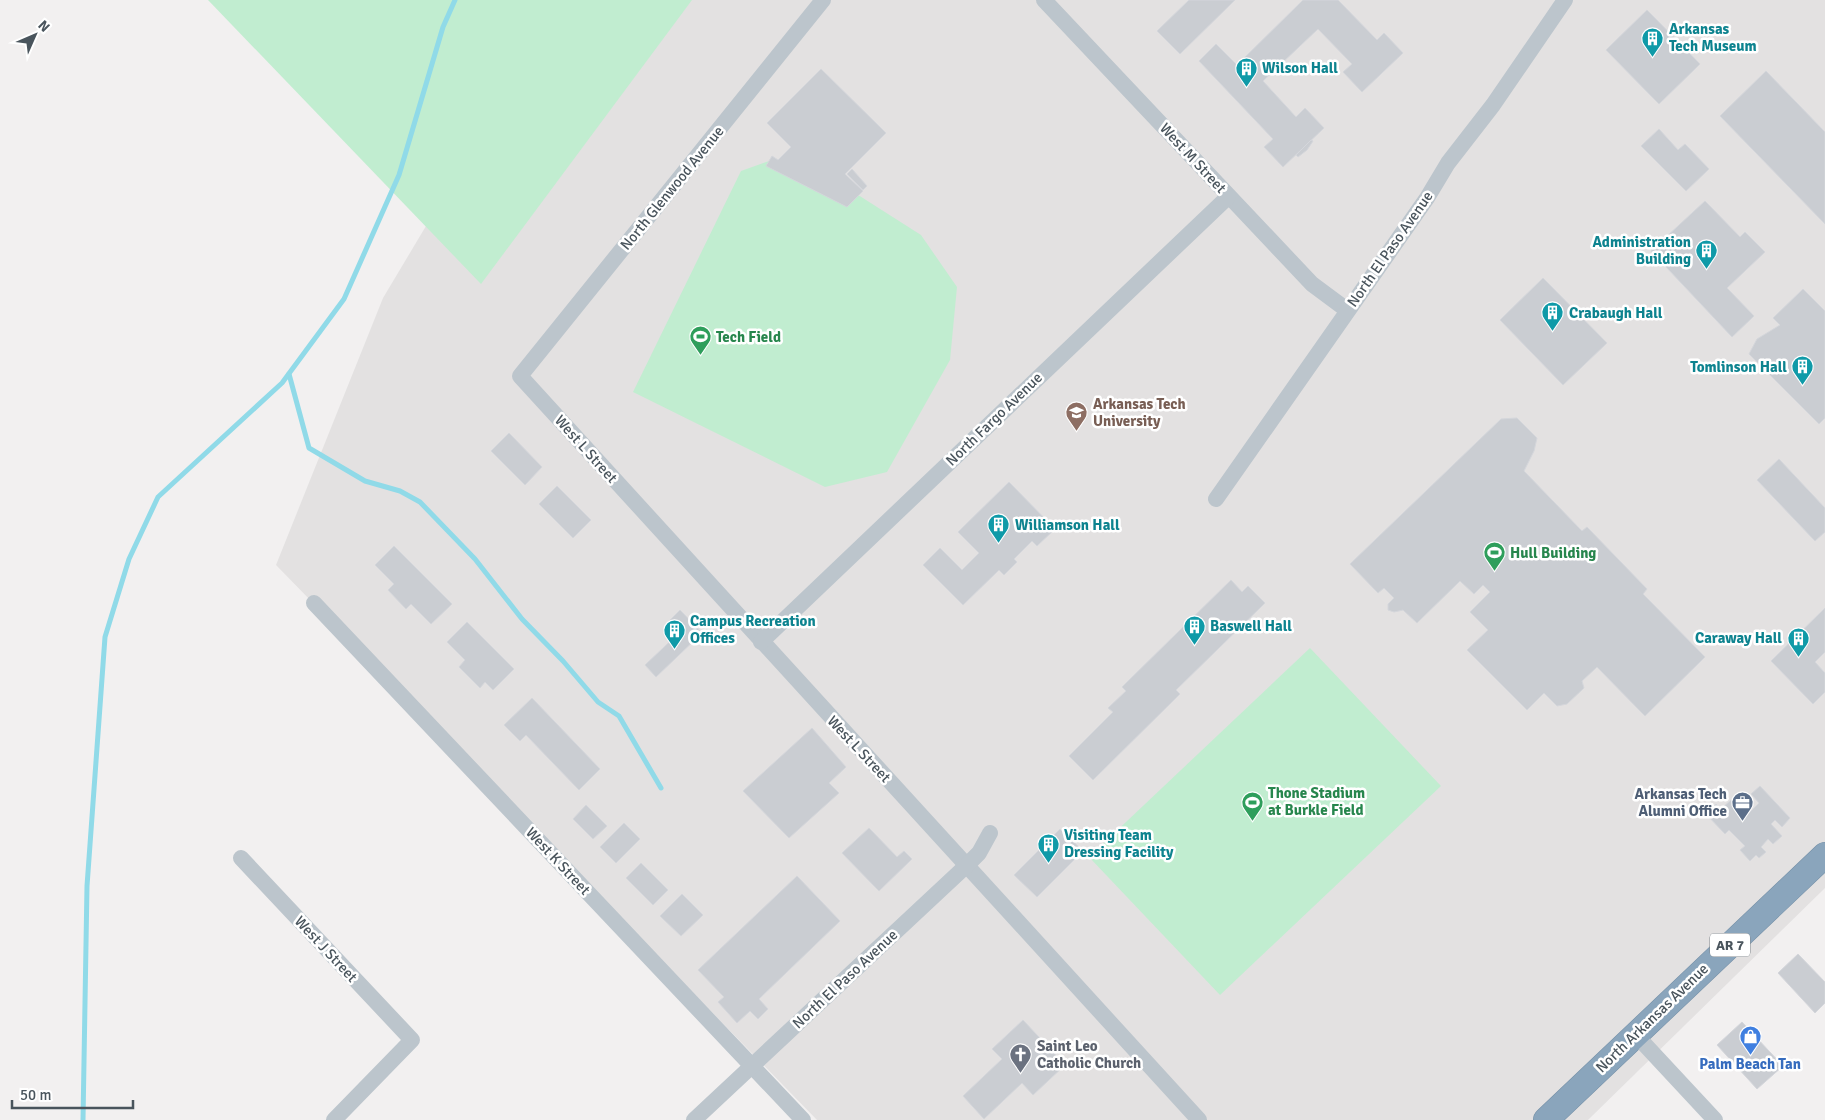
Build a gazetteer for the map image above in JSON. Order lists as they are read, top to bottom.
{
  "streets": {
    "highway": ["AR 7", "North Arkansas Avenue"],
    "street": [
      "West M Street",
      "North Glenwood Avenue",
      "North El Paso Avenue",
      "North Fargo Avenue",
      "West L Street",
      "West K Street",
      "West J Street"
    ]
  },
  "crossings": [
    ["West M Street", "North El Paso Avenue"],
    ["West M Street", "North Fargo Avenue"],
    ["North Glenwood Avenue", "West L Street"],
    ["North El Paso Avenue", "West L Street"],
    ["North El Paso Avenue", "West K Street"],
    ["North Fargo Avenue", "West L Street"]
  ],
  "places": {
    "building": [
      "Arkansas Tech Museum",
      "Wilson Hall",
      "Administration Building",
      "Crabaugh Hall",
      "Tomlinson Hall",
      "Williamson Hall",
      "Baswell Hall",
      "Campus Recreation Offices",
      "Caraway Hall",
      "Visiting Team Dressing Facility"
    ],
    "sports": ["Tech Field", "Hull Building", "Thone Stadium at Burkle Field"],
    "school or university": ["Arkansas Tech University"],
    "office": ["Arkansas Tech Alumni Office"],
    "shop": ["Palm Beach Tan"],
    "church": ["Saint Leo Catholic Church"]
  },
  "scale_bar": "50 m",
  "north": "top right"
}
